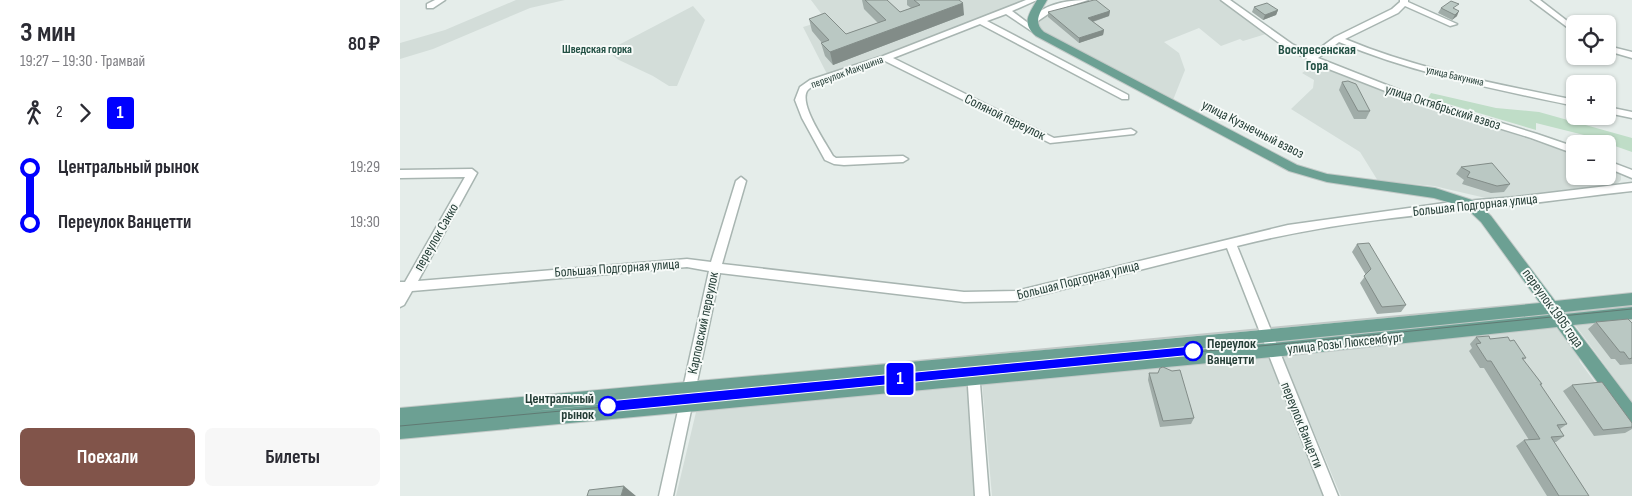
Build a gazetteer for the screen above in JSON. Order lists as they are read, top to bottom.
{
  "streets": {
    "main road": ["улица Кузнечный взвоз", "переулок 1905 года", "улица Розы Люксембург"],
    "street": [
      "переулок Макушина",
      "улица Бакунина",
      "улица Октябрьский взвоз",
      "Соляной переулок",
      "Большая Подгорная улица",
      "переулок Сакко",
      "Карповский переулок",
      "переулок Ванцетти"
    ]
  },
  "crossings": [
    ["переулок Макушина", "Соляной переулок"],
    ["улица Кузнечный взвоз", "Большая Подгорная улица"],
    ["улица Кузнечный взвоз", "переулок 1905 года"],
    ["Большая Подгорная улица", "переулок Сакко"],
    ["Большая Подгорная улица", "переулок 1905 года"],
    ["Большая Подгорная улица", "Карповский переулок"],
    ["Большая Подгорная улица", "переулок Ванцетти"],
    ["переулок 1905 года", "улица Розы Люксембург"],
    ["Карповский переулок", "улица Розы Люксембург"],
    ["улица Розы Люксембург", "переулок Ванцетти"]
  ],
  "districts": ["Шведская горка", "Воскресенская Гора"],
  "places": ["Переулок Ванцетти", "Центральный рынок"],
  "lines": ["tram line 1"],
  "page": {
    "heading": ["3 мин", "19:27 – 19:30 · Трамвай", "80 ₽"],
    "on_map": "1",
    "map_buttons": ["+", "−"],
    "legs": ["2", "1"],
    "list": [
      {
        "name": "Центральный рынок",
        "value": "19:29"
      },
      {
        "name": "Переулок Ванцетти",
        "value": "19:30"
      }
    ],
    "buttons": ["Поехали", "Билеты"]
  }
}
